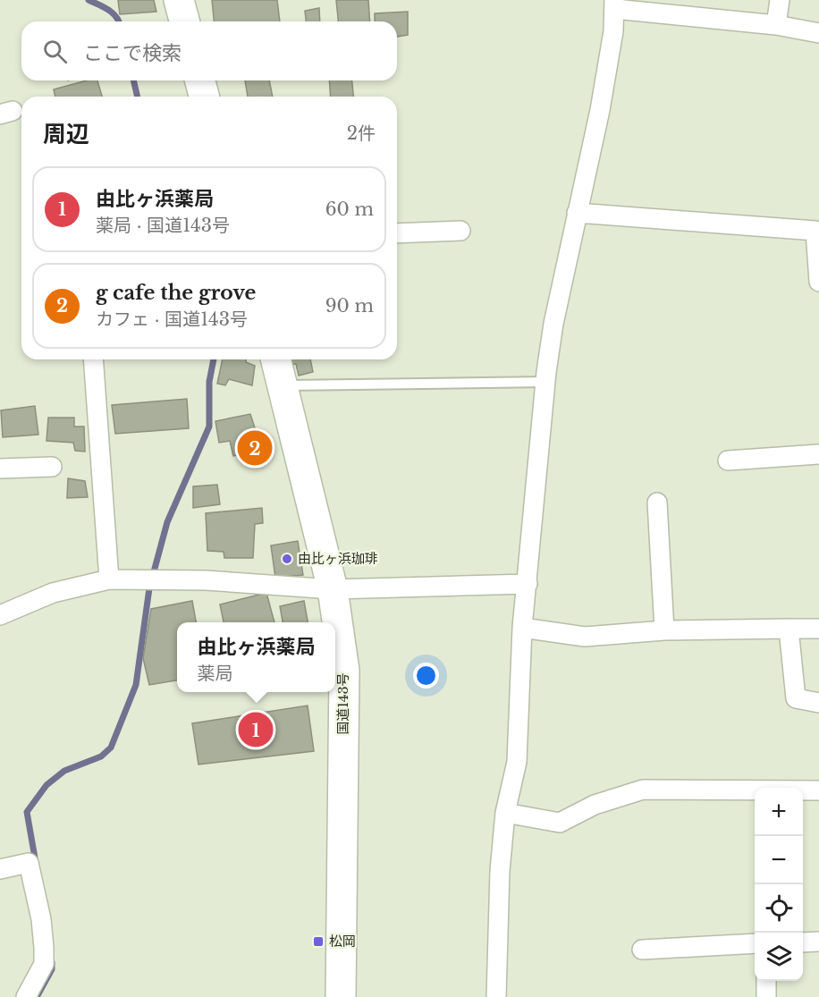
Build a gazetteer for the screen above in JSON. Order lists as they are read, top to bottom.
{
  "streets": {
    "highway": ["国道143号"]
  },
  "places": {
    "other": ["由比ヶ浜珈琲"],
    "transit": ["松岡"]
  },
  "page": {
    "search": "ここで検索",
    "heading": ["周辺", "2件"],
    "list": [
      {
        "mark": "1",
        "name": "由比ヶ浜薬局",
        "note": "薬局 · 国道143号",
        "value": "60 m"
      },
      {
        "mark": "2",
        "name": "g cafe the grove",
        "note": "カフェ · 国道143号",
        "value": "90 m"
      }
    ],
    "pins": ["2", "1"],
    "popup": ["由比ヶ浜薬局", "薬局"],
    "map_buttons": ["+", "−"]
  }
}
